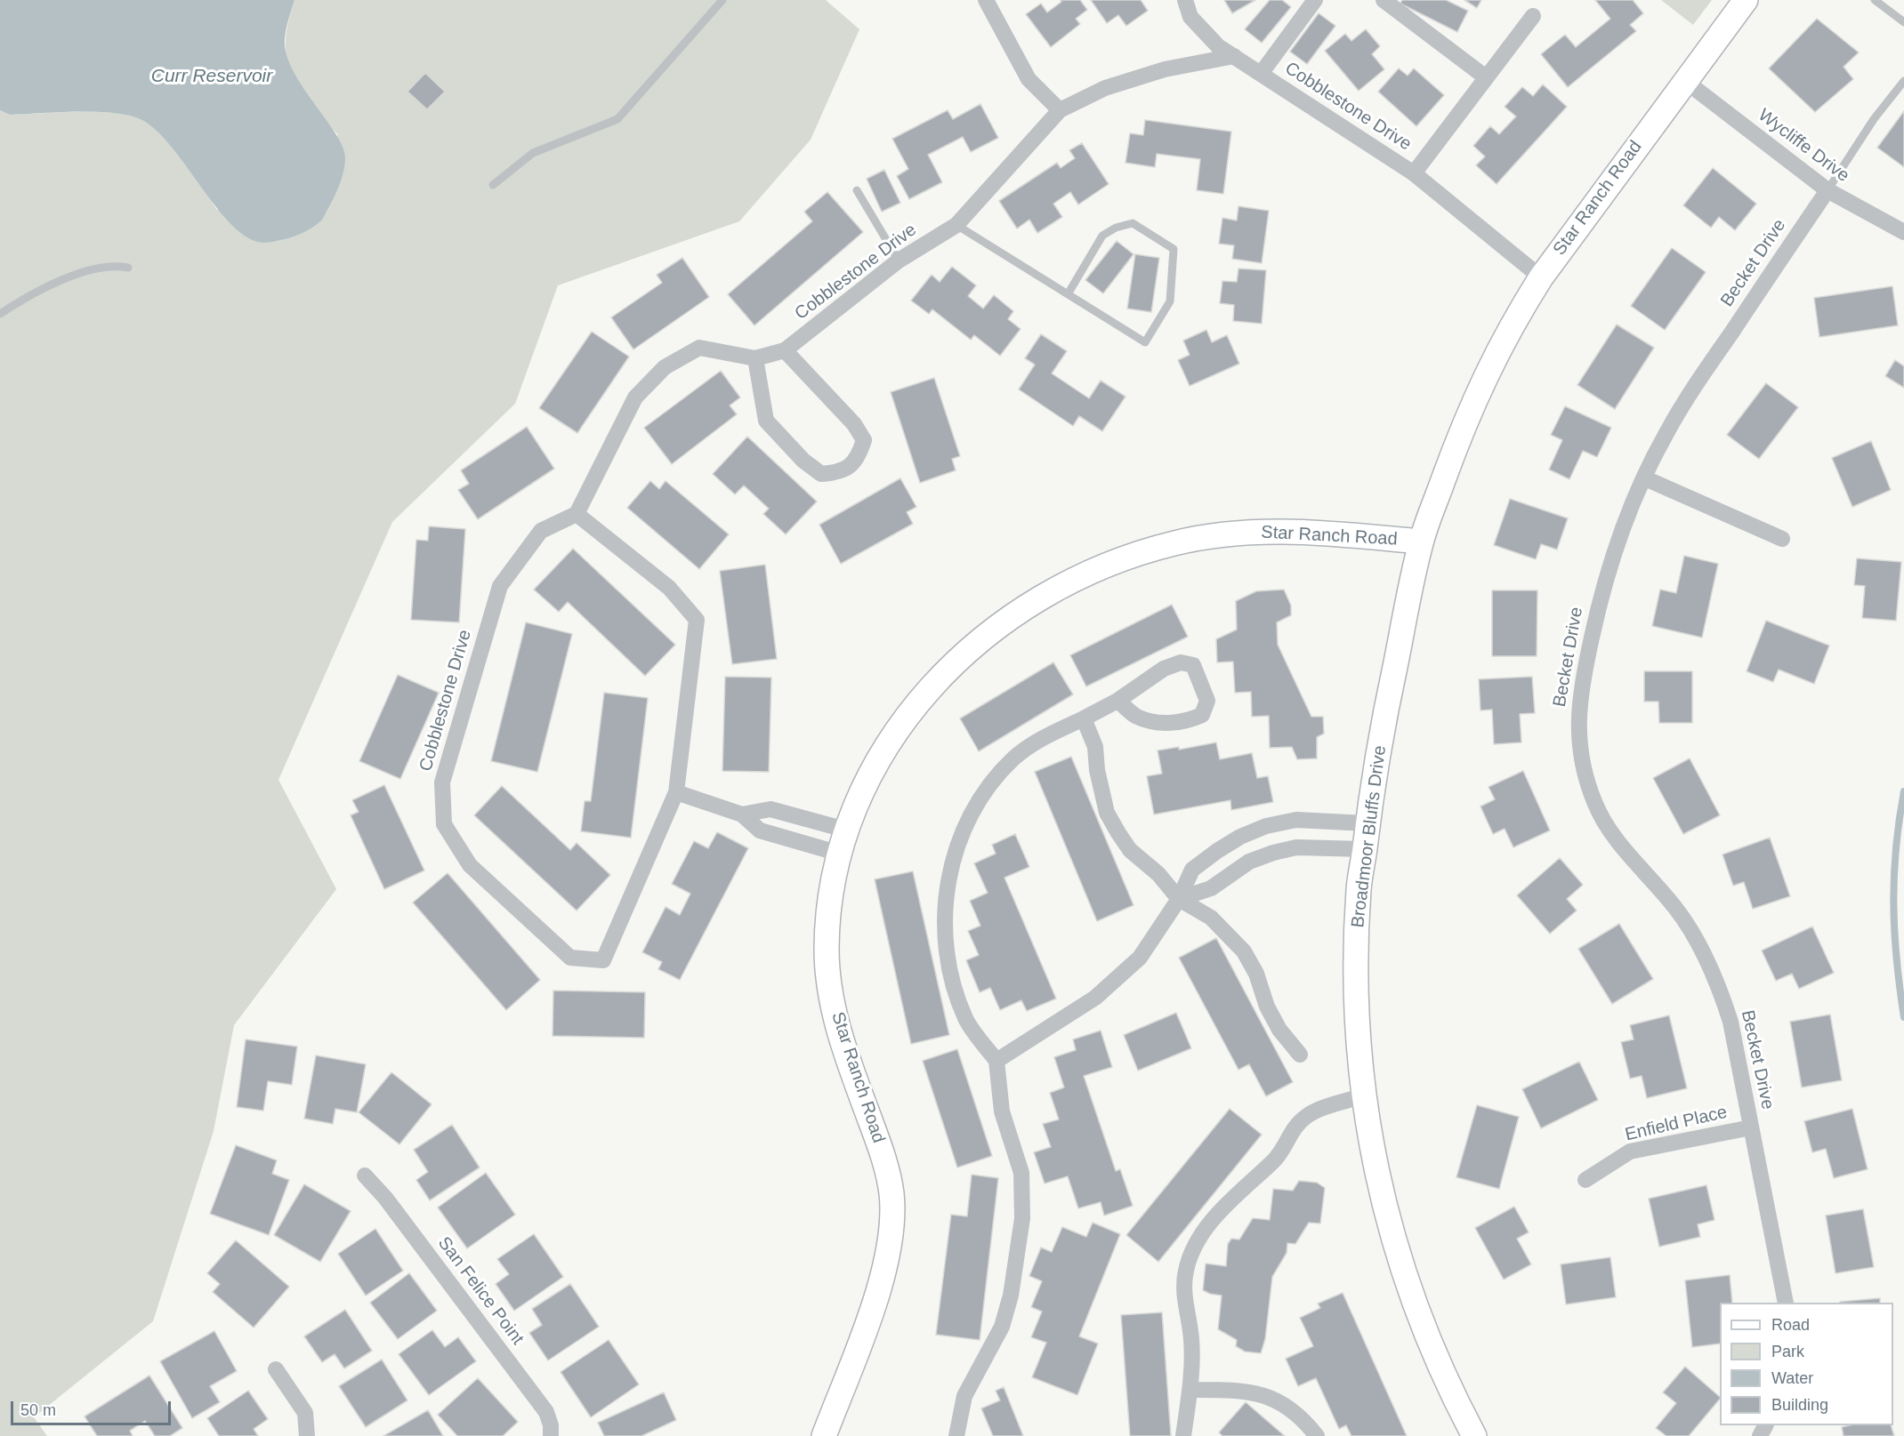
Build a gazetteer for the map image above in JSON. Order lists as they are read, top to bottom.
{
  "streets": {
    "street": [
      "Cobblestone Drive",
      "Wycliffe Drive",
      "Star Ranch Road",
      "Becket Drive",
      "Broadmoor Bluffs Drive",
      "Enfield Place",
      "San Felice Point"
    ]
  },
  "crossings": [
    ["Cobblestone Drive", "Star Ranch Road"],
    ["Wycliffe Drive", "Star Ranch Road"],
    ["Wycliffe Drive", "Becket Drive"],
    ["Star Ranch Road", "Broadmoor Bluffs Drive"],
    ["Becket Drive", "Enfield Place"]
  ],
  "water": ["Curr Reservoir"],
  "legend": [
    "Road",
    "Park",
    "Water",
    "Building"
  ],
  "scale_bar": "50 m"
}
